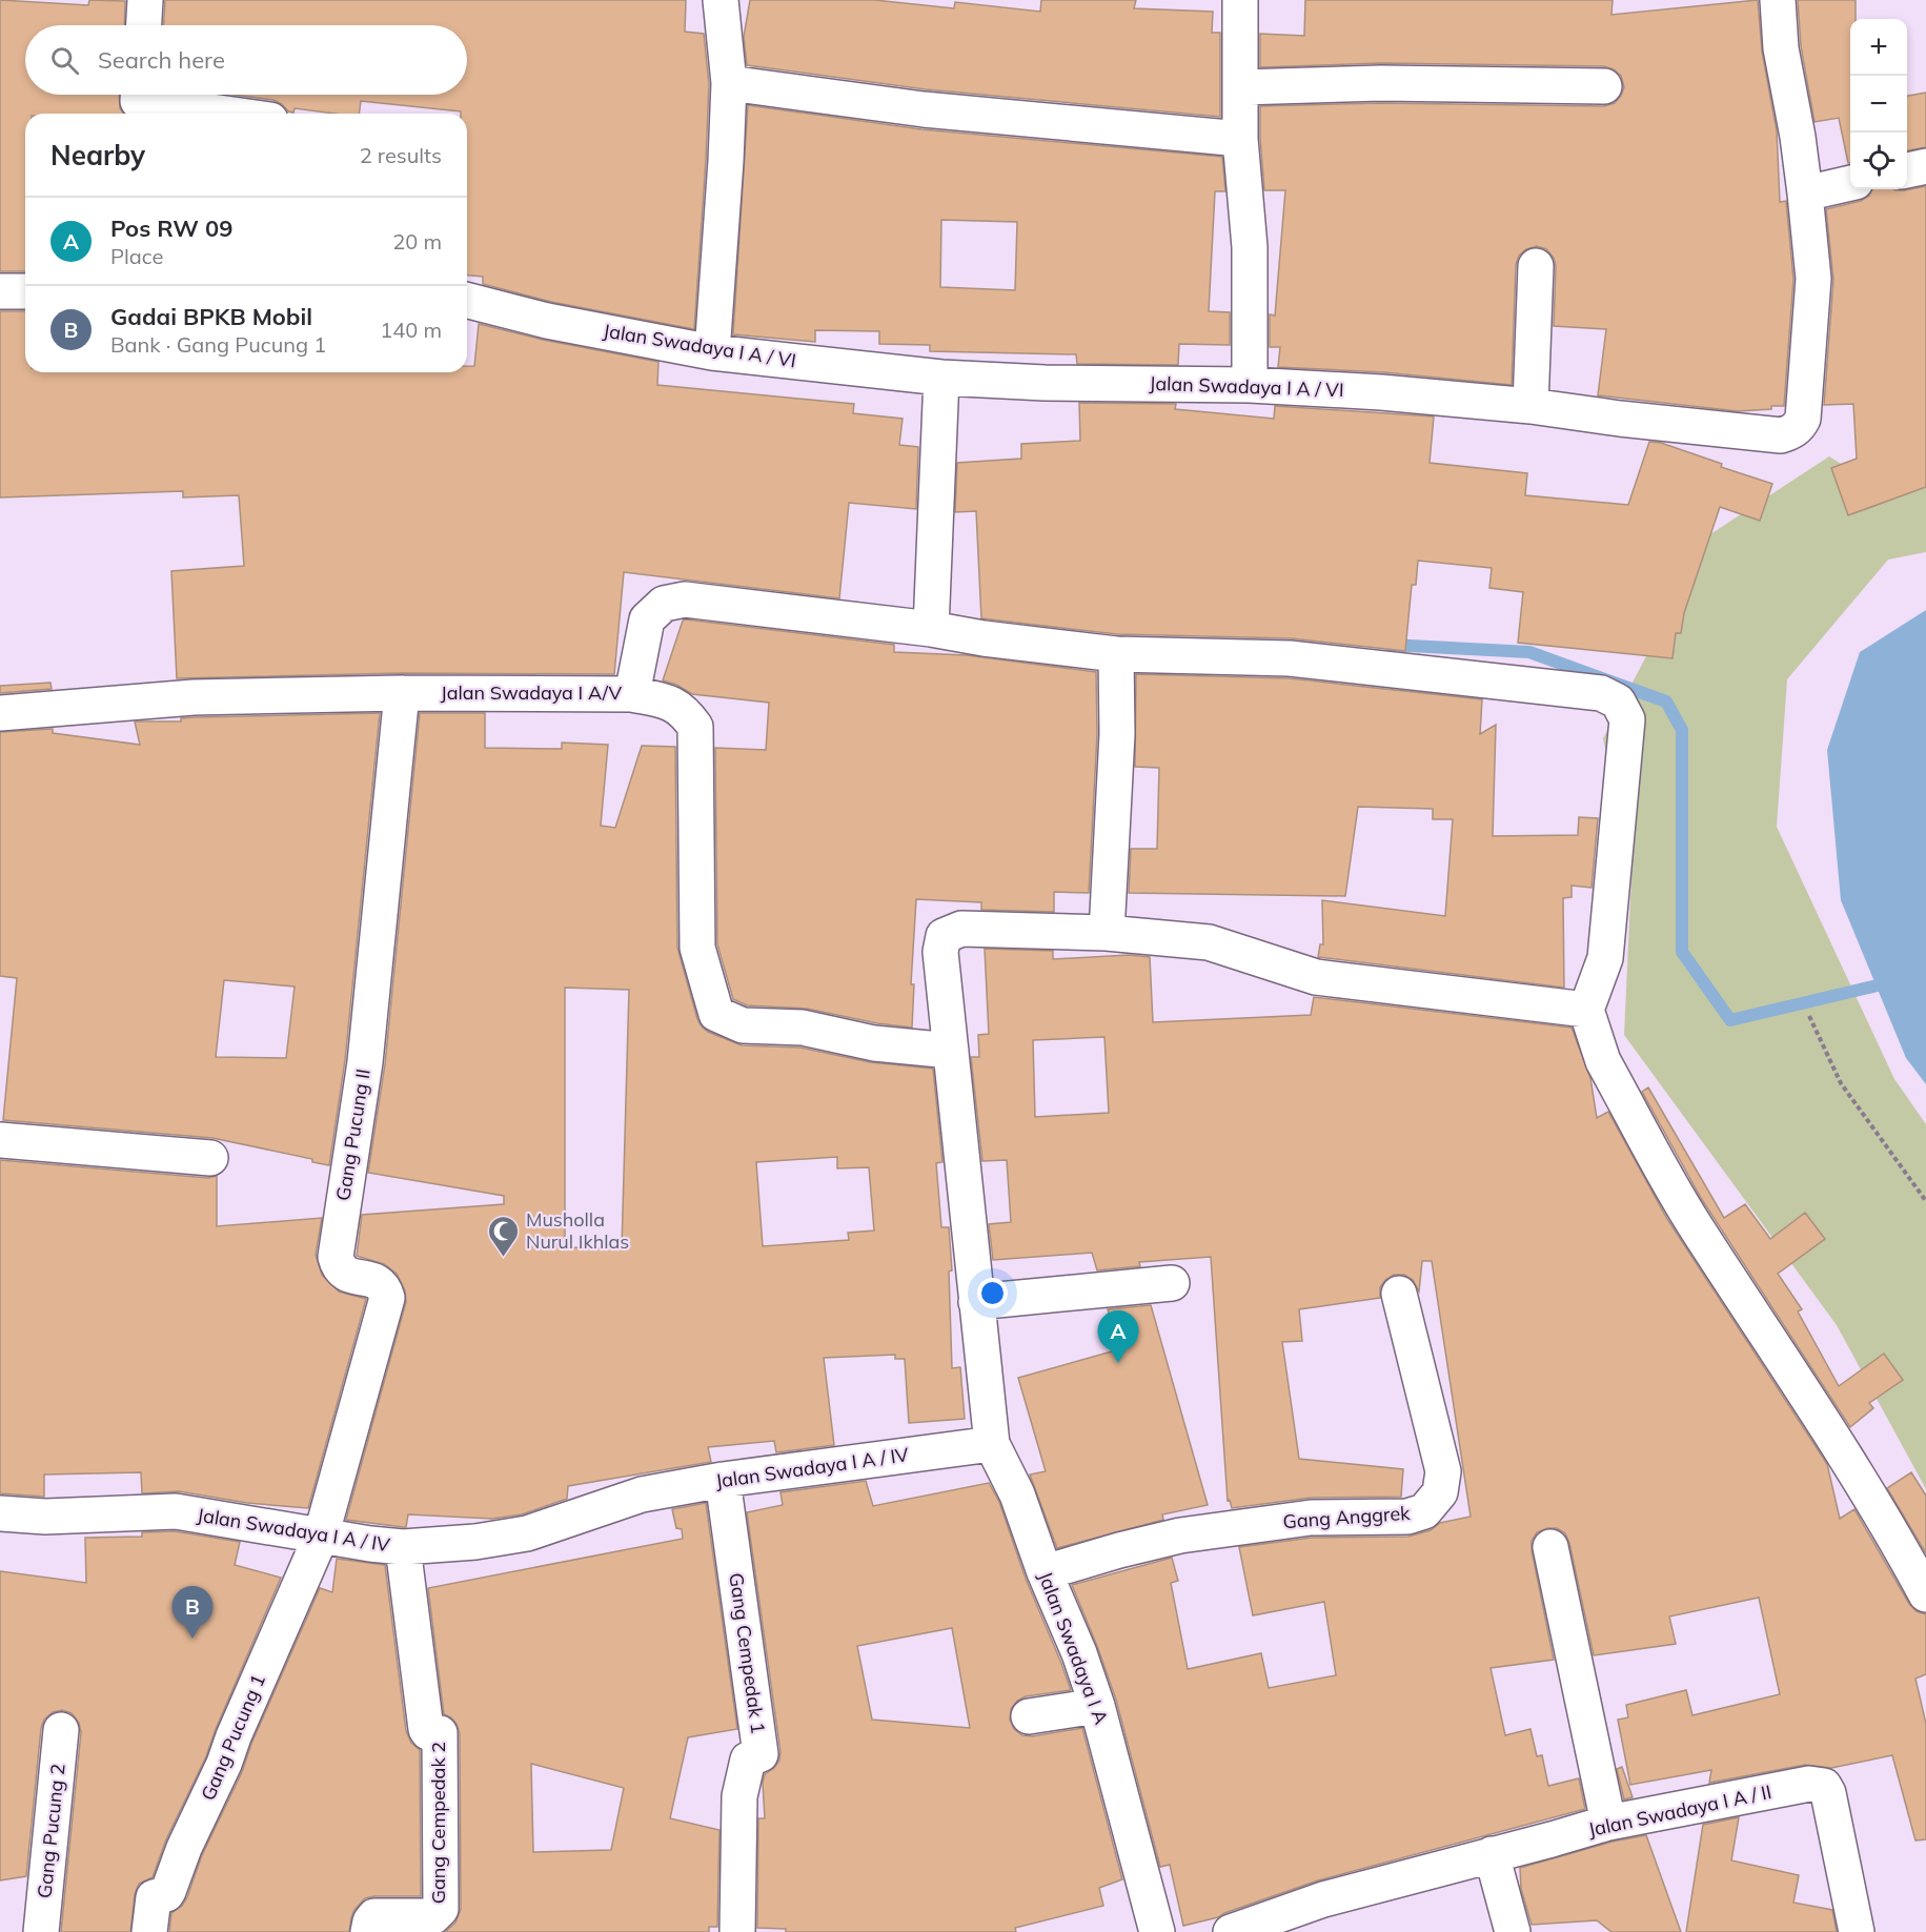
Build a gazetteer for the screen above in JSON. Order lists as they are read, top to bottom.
{
  "streets": {
    "street": [
      "Jalan Swadaya I A / VI",
      "Jalan Swadaya I A/V",
      "Gang Pucung II",
      "Jalan Swadaya I A / IV",
      "Gang Anggrek",
      "Jalan Swadaya I A",
      "Gang Cempedak 1",
      "Gang Pucung 1",
      "Jalan Swadaya I A / II",
      "Gang Cempedak 2",
      "Gang Pucung 2"
    ]
  },
  "crossings": [
    ["Jalan Swadaya I A/V", "Gang Pucung II"],
    ["Gang Pucung II", "Jalan Swadaya I A / IV"],
    ["Gang Pucung II", "Gang Pucung 1"],
    ["Jalan Swadaya I A / IV", "Jalan Swadaya I A"],
    ["Jalan Swadaya I A / IV", "Gang Cempedak 1"],
    ["Jalan Swadaya I A / IV", "Gang Pucung 1"],
    ["Jalan Swadaya I A / IV", "Gang Cempedak 2"],
    ["Gang Anggrek", "Jalan Swadaya I A"]
  ],
  "places": {
    "mosque": ["Musholla Nurul Ikhlas"]
  },
  "page": {
    "map_buttons": ["+", "−"],
    "search": "Search here",
    "heading": ["Nearby", "2 results"],
    "list": [
      {
        "mark": "A",
        "name": "Pos RW 09",
        "note": "Place",
        "value": "20 m"
      },
      {
        "mark": "B",
        "name": "Gadai BPKB Mobil",
        "note": "Bank · Gang Pucung 1",
        "value": "140 m"
      }
    ],
    "pins": ["A", "B"]
  }
}
